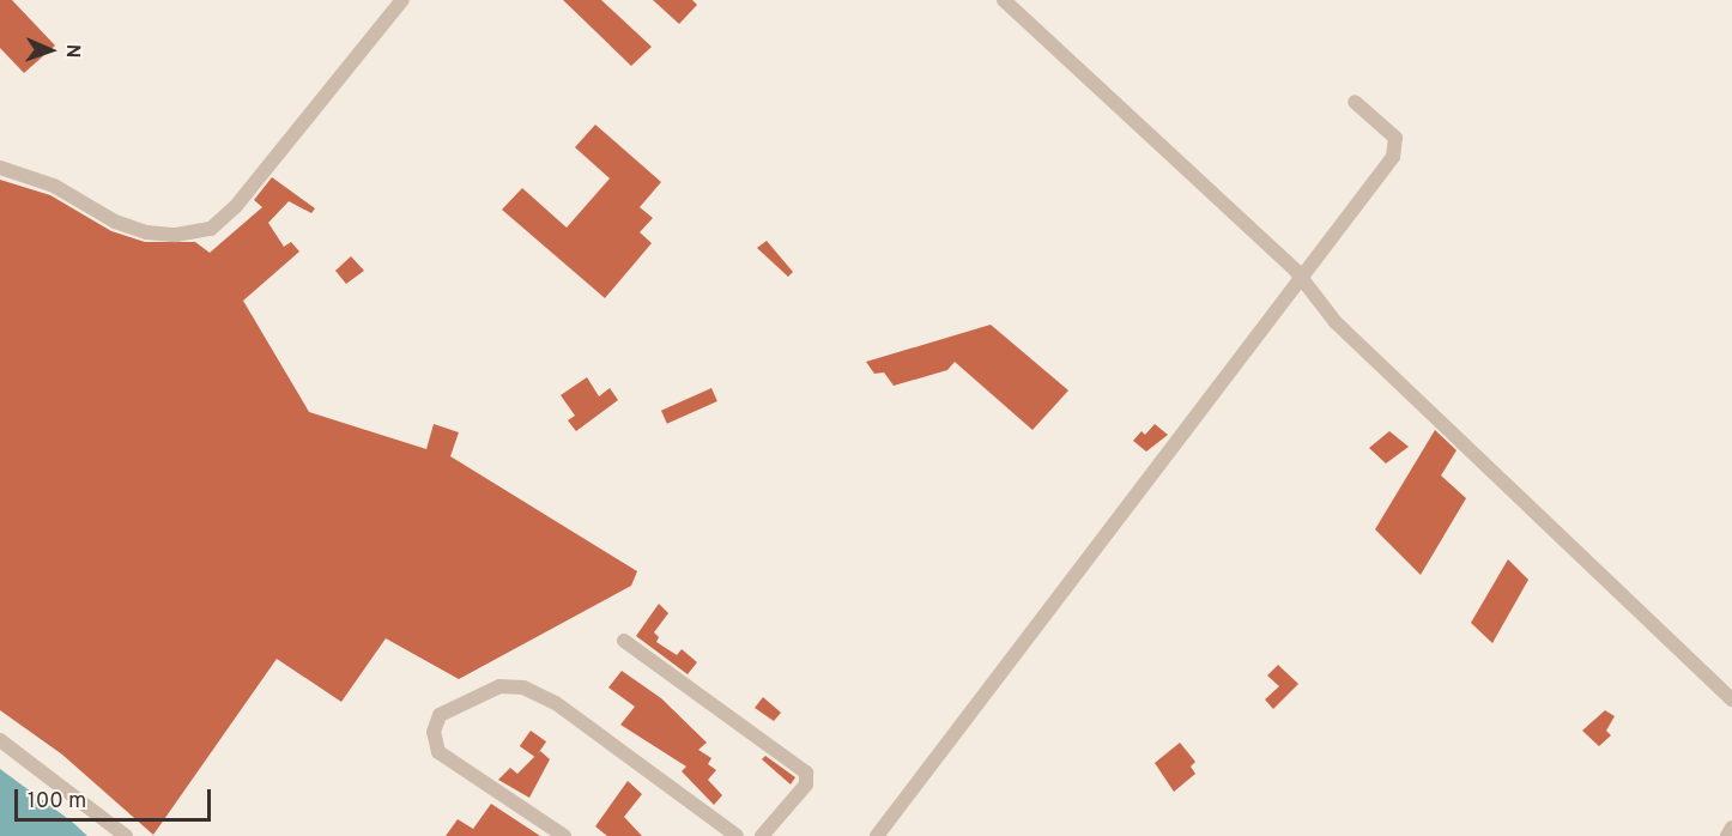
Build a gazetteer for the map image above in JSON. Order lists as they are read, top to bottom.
{
  "scale_bar": "100 m",
  "north": "right"
}
